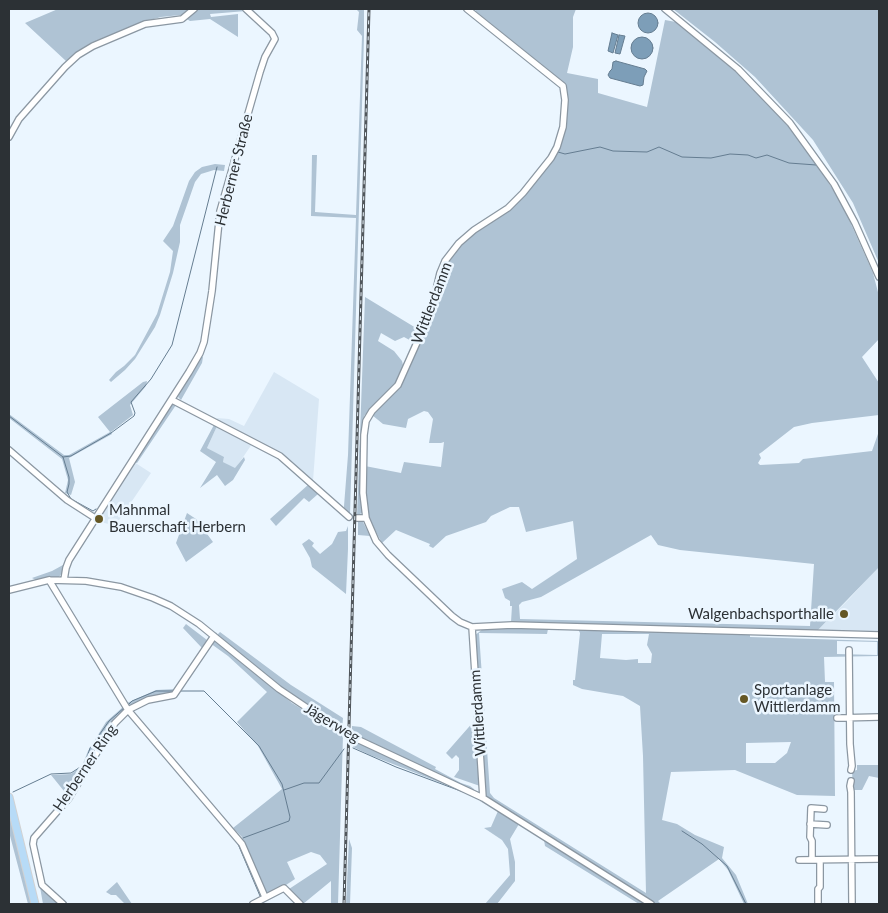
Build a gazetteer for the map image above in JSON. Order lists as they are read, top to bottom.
{
  "streets": {
    "street": [
      "Herberner Straße",
      "Wittlerdamm",
      "Jägerweg",
      "Herberner Ring"
    ]
  },
  "crossings": [
    ["Herberner Straße", "Jägerweg"],
    ["Wittlerdamm", "Jägerweg"],
    ["Jägerweg", "Herberner Ring"]
  ],
  "places": ["Mahnmal Bauerschaft Herbern", "Walgenbachsporthalle", "Sportanlage Wittlerdamm"]
}
